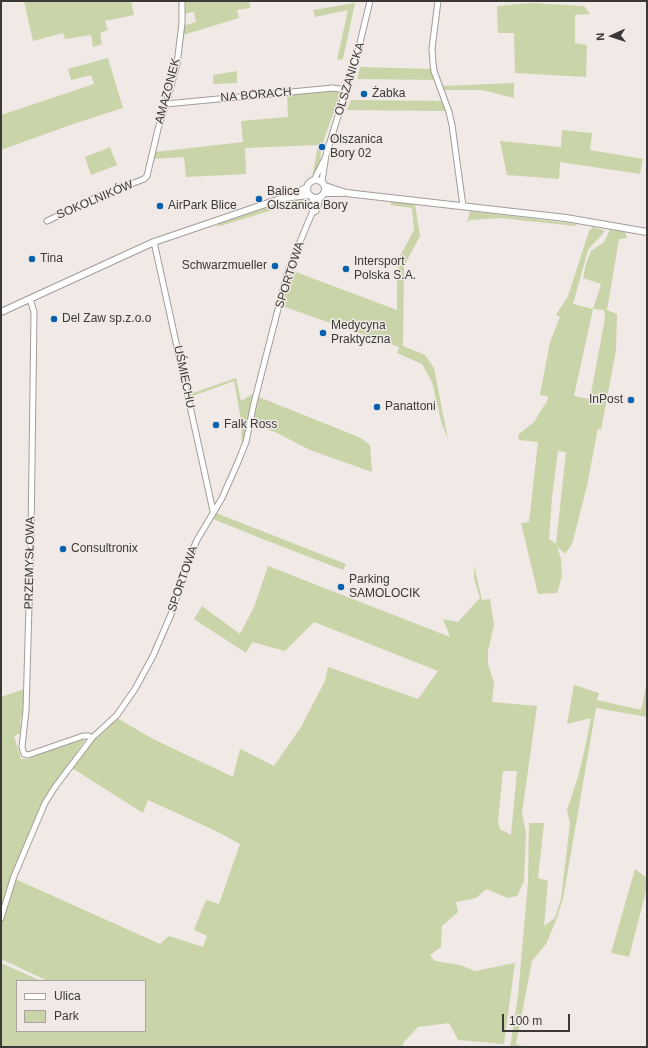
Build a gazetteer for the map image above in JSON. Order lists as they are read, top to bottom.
{
  "streets": {
    "street": [
      "OLSZANICKA",
      "AMAZONEK",
      "NA BORACH",
      "SOKOLNIKÓW",
      "SPORTOWA",
      "UŚMIECHU",
      "PRZEMYSŁOWA"
    ]
  },
  "crossings": [
    ["OLSZANICKA", "NA BORACH"],
    ["OLSZANICKA", "SPORTOWA"],
    ["AMAZONEK", "NA BORACH"],
    ["AMAZONEK", "SOKOLNIKÓW"],
    ["SPORTOWA", "UŚMIECHU"],
    ["SPORTOWA", "PRZEMYSŁOWA"]
  ],
  "places": [
    "Żabka",
    "Olszanica Bory 02",
    "Balice Olszanica Bory",
    "AirPark Blice",
    "Tina",
    "Schwarzmueller",
    "Intersport Polska S.A.",
    "Del Zaw sp.z.o.o",
    "Medycyna Praktyczna",
    "InPost",
    "Panattoni",
    "Falk Ross",
    "Consultronix",
    "Parking SAMOLOCIK"
  ],
  "legend": ["Ulica", "Park"],
  "scale_bar": "100 m",
  "north": "left"
}
